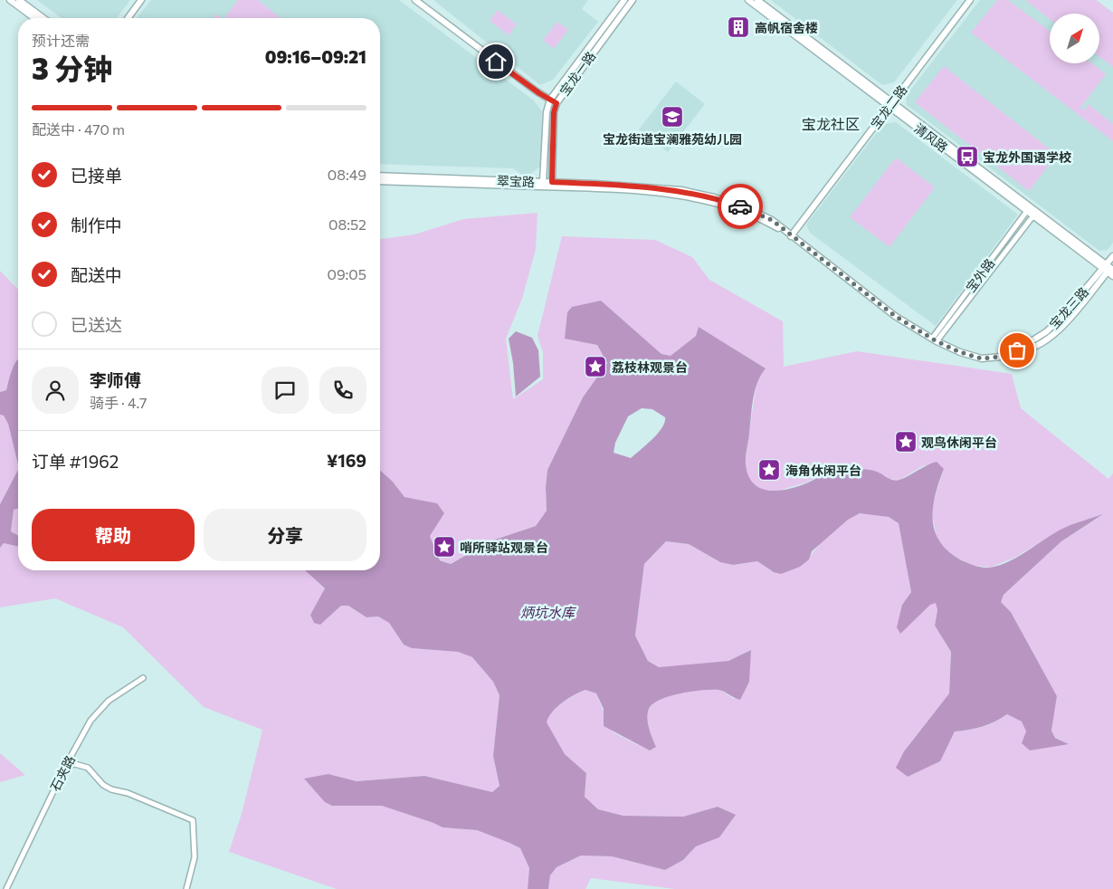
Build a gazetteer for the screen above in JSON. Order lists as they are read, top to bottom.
{
  "streets": {
    "street": [
      "宝龙一路",
      "宝龙二路",
      "清风路",
      "翠宝路",
      "宝外路",
      "宝龙三路",
      "石夹路"
    ]
  },
  "crossings": [
    ["宝龙一路", "翠宝路"],
    ["宝龙二路", "清风路"],
    ["宝龙二路", "翠宝路"],
    ["宝龙二路", "宝龙三路"],
    ["清风路", "宝外路"],
    ["清风路", "宝龙三路"],
    ["翠宝路", "宝龙三路"],
    ["宝外路", "宝龙三路"]
  ],
  "districts": ["宝龙社区"],
  "water": ["炳坑水库"],
  "places": {
    "building": ["高帆宿舍楼"],
    "school or university": ["宝龙街道宝澜雅苑幼儿园"],
    "bus stop": ["宝龙外国语学校"],
    "place": [
      "荔枝林观景台",
      "观鸟休闲平台",
      "海角休闲平台",
      "哨所驿站观景台"
    ]
  },
  "north": "top right",
  "page": {
    "heading": ["3 分钟", "预计还需", "09:16–09:21"],
    "panel": [
      "李师傅",
      "骑手 · 4.7",
      "订单 #1962",
      "¥169"
    ],
    "bar": "配送中 · 470 m",
    "list": [
      ["已接单", "08:49"],
      ["制作中", "08:52"],
      ["配送中", "09:05"],
      "已送达"
    ],
    "buttons": ["帮助", "分享"]
  }
}
